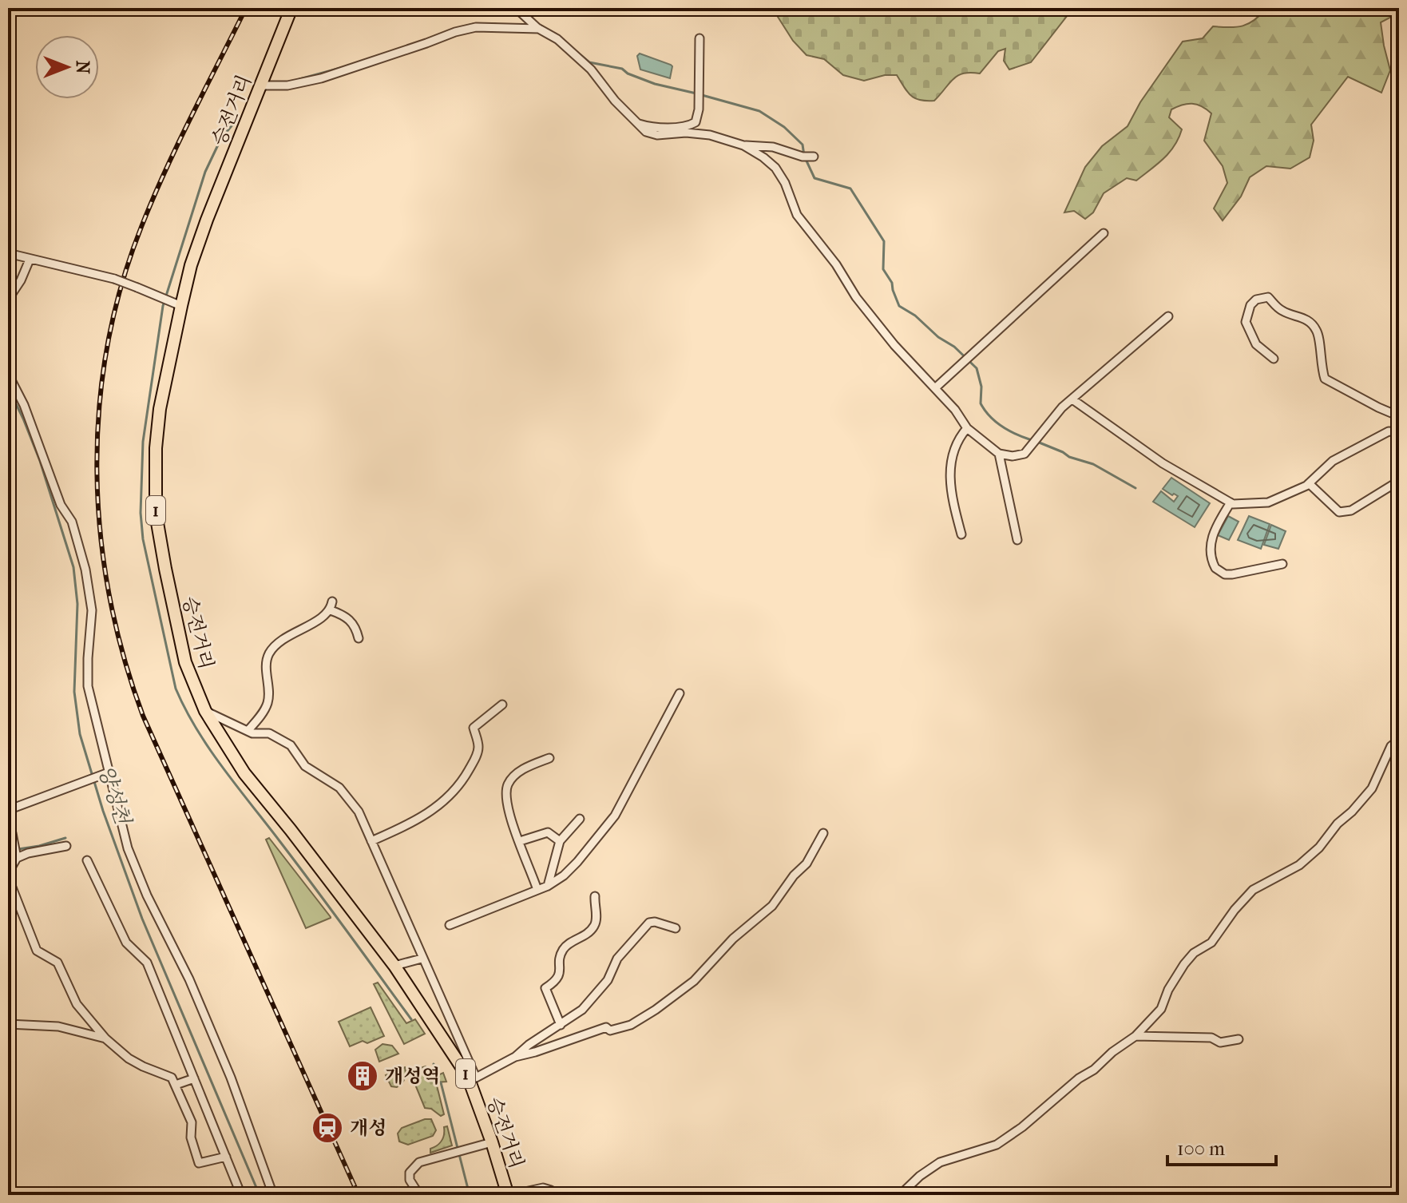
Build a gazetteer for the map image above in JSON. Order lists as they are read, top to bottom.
{
  "streets": {
    "main road": ["승전거리", "1"]
  },
  "water": ["양성천"],
  "places": {
    "building": ["개성역"],
    "station": ["개성"]
  },
  "scale_bar": "100 m",
  "north": "right"
}
